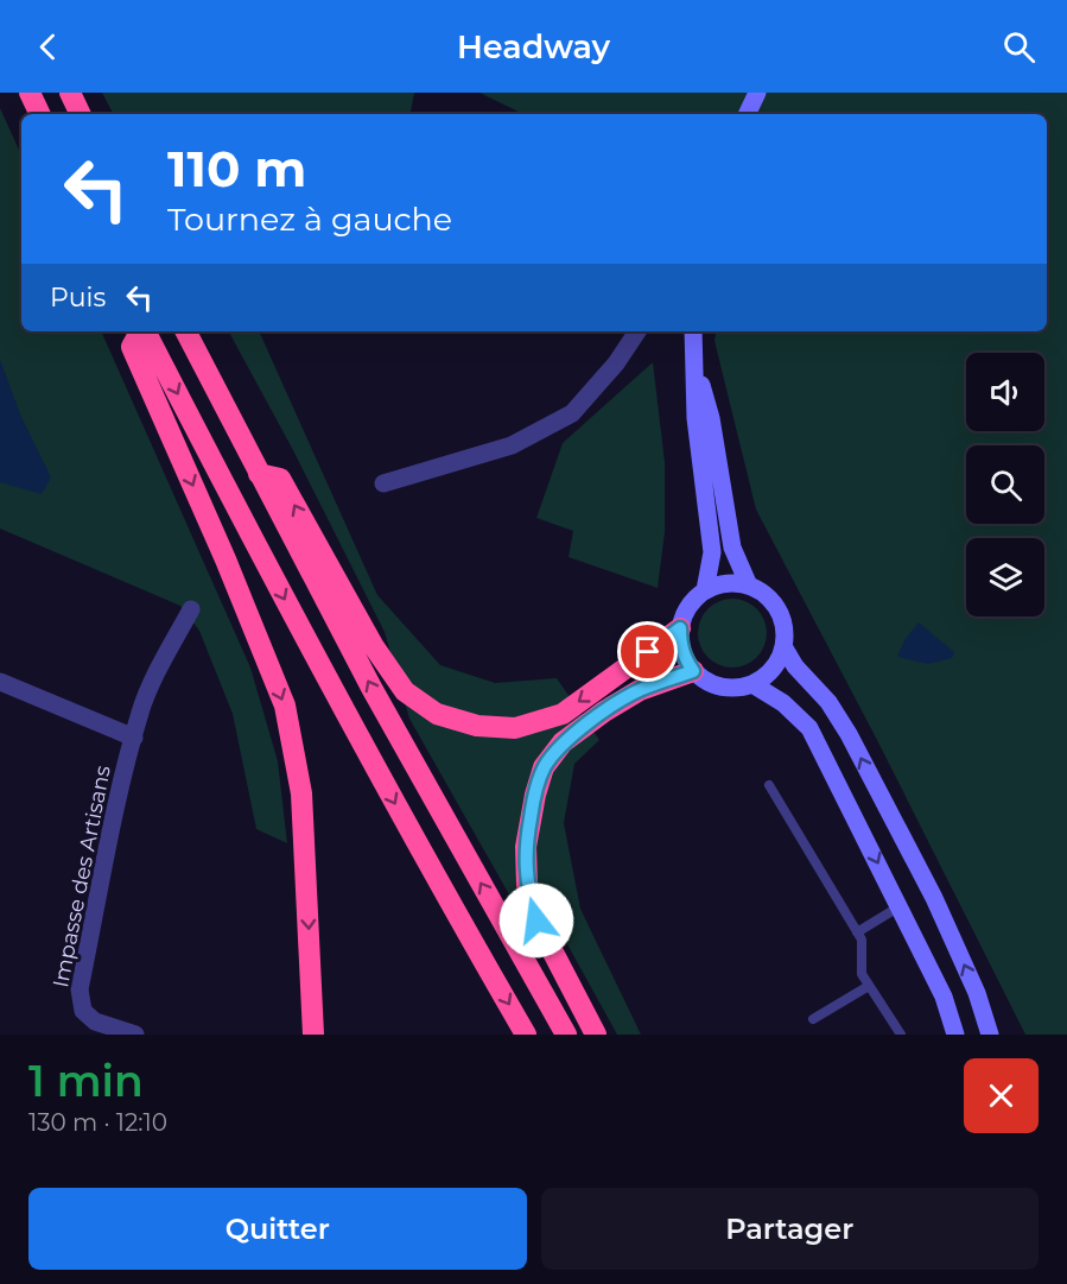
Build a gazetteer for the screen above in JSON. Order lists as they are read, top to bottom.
{
  "streets": {
    "street": ["Impasse des Artisans"]
  },
  "page": {
    "header": "Headway",
    "turn": ["110 m", "Tournez à gauche"],
    "then": "Puis",
    "heading": ["1 min", "130 m · 12:10"],
    "buttons": ["Quitter", "Partager"]
  }
}
